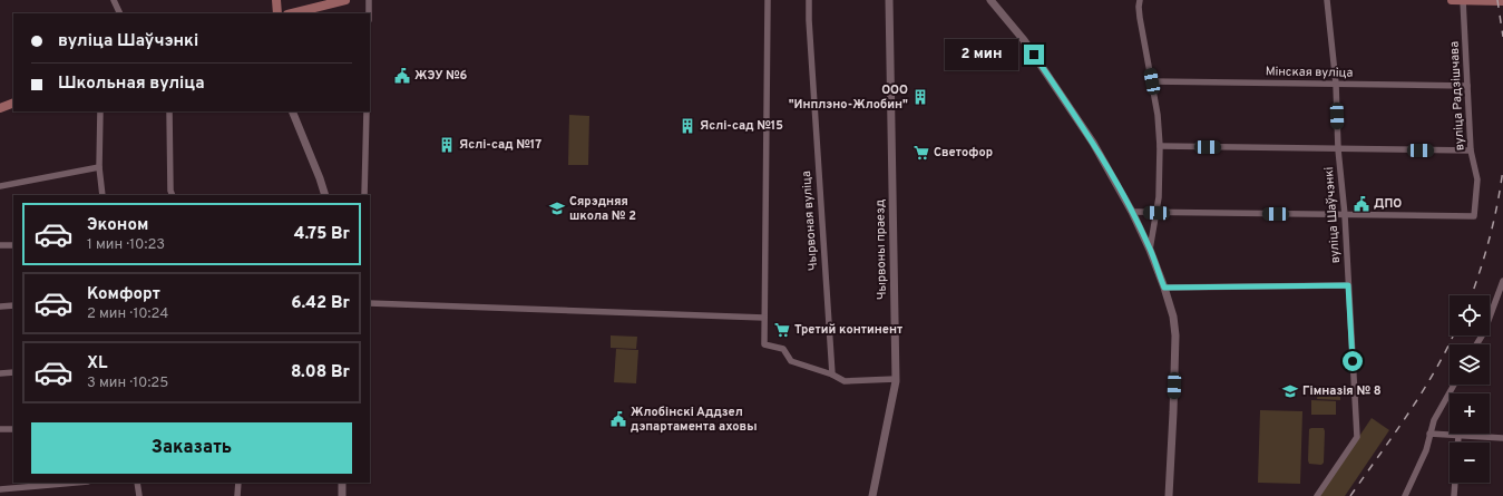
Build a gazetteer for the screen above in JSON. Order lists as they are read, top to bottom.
{
  "streets": {
    "street": [
      "Мінская вуліца",
      "вуліца Радзішчава",
      "вуліца Шаўчэнкі",
      "Чырвоная вуліца",
      "Чырвоны праезд"
    ]
  },
  "crossings": [
    ["Мінская вуліца", "вуліца Радзішчава"],
    ["Мінская вуліца", "вуліца Шаўчэнкі"],
    ["вуліца Радзішчава", "вуліца Шаўчэнкі"]
  ],
  "places": {
    "public building": ["ЖЭУ №6", "ДПО", "Жлобінскі Аддзел дэпартамента аховы"],
    "building": ["ООО \"Инплэно-Жлобин\"", "Яслі-сад №15", "Яслі-сад №17"],
    "supermarket": ["Светофор", "Третий континент"],
    "school or university": ["Сярэдняя школа № 2", "Гімназія № 8"]
  },
  "page": {
    "banner": ["вуліца Шаўчэнкі", "Школьная вуліца"],
    "bubble": "2 мин",
    "list": [
      {
        "name": "Эконом",
        "note": "1 мин · 10:23",
        "value": "4.75 Br"
      },
      {
        "name": "Комфорт",
        "note": "2 мин · 10:24",
        "value": "6.42 Br"
      },
      {
        "name": "XL",
        "note": "3 мин · 10:25",
        "value": "8.08 Br"
      }
    ],
    "map_buttons": ["+", "−"],
    "buttons": "Заказать"
  }
}
